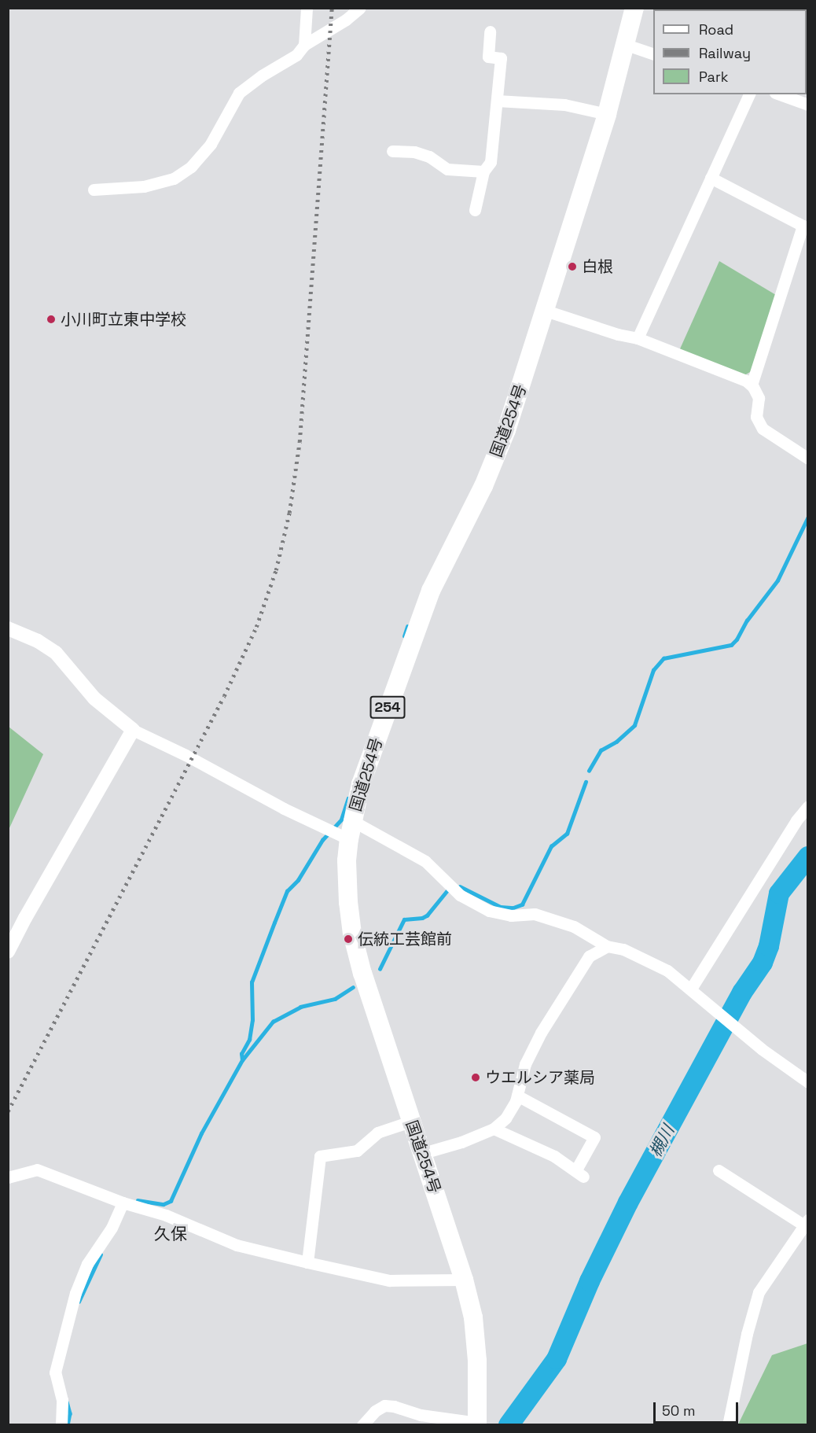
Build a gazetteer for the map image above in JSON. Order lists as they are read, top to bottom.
{
  "streets": {
    "highway": ["国道254号", "254"]
  },
  "districts": ["久保"],
  "water": ["槻川"],
  "places": [
    "白根",
    "小川町立東中学校",
    "伝統工芸館前",
    "ウエルシア薬局"
  ],
  "legend": ["Road", "Railway", "Park"],
  "scale_bar": "50 m"
}
